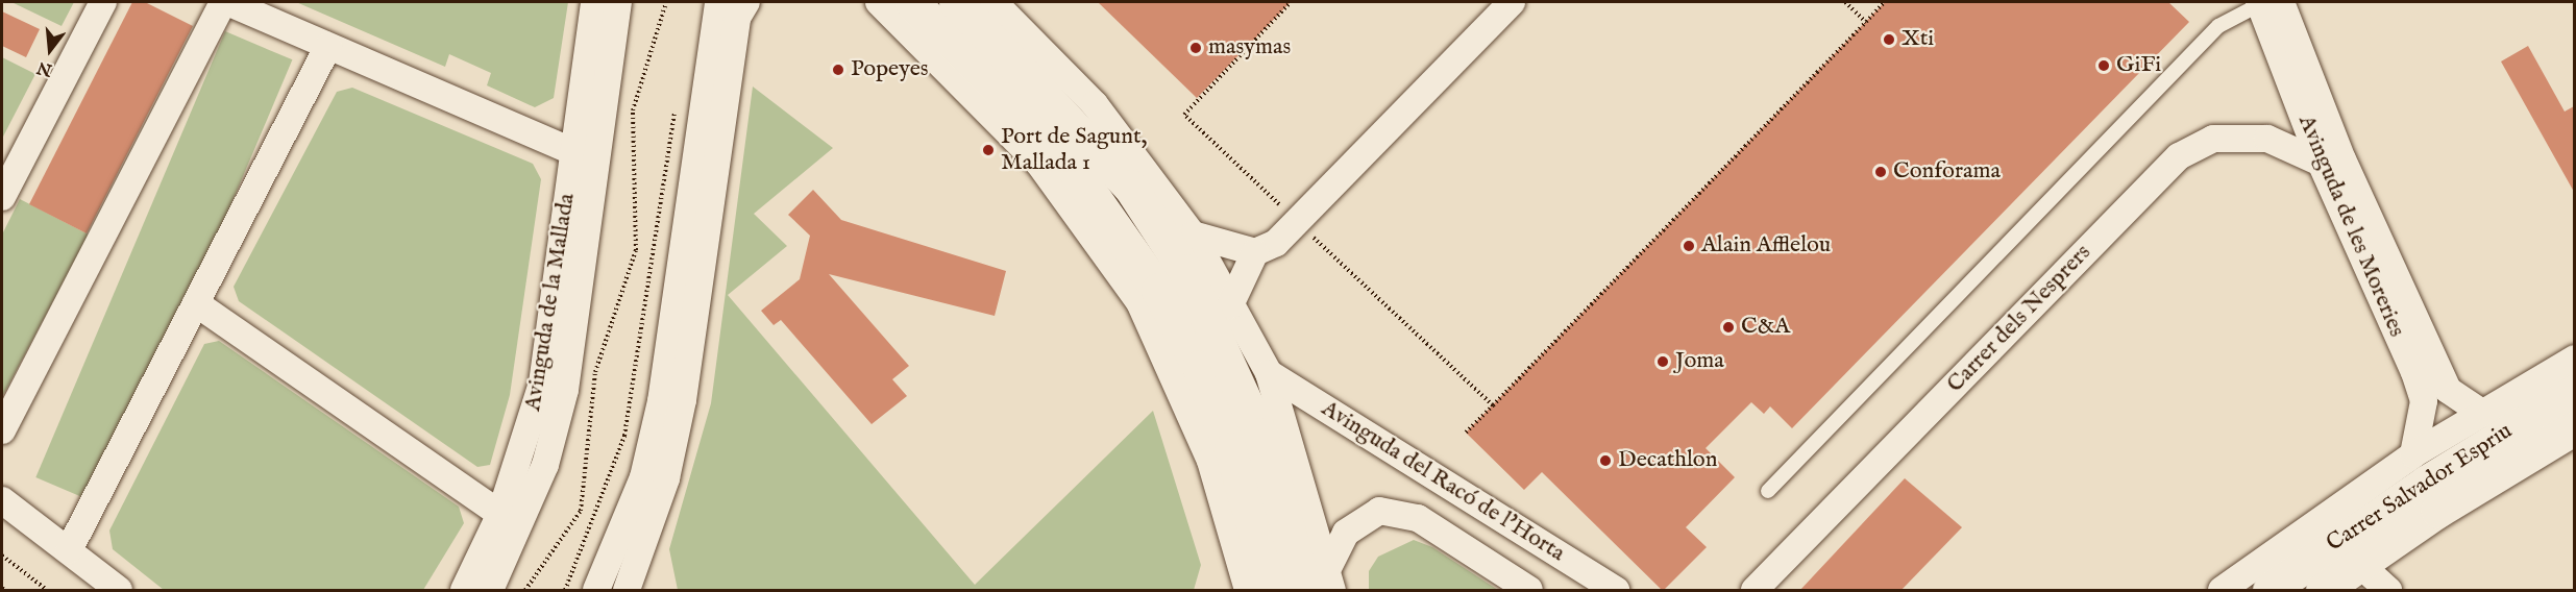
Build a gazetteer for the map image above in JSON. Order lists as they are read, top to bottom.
{
  "streets": {
    "street": [
      "Avinguda de les Moreries",
      "Avinguda de la Mallada",
      "Carrer dels Nesprers",
      "Avinguda del Racó de l'Horta",
      "Carrer Salvador Espriu"
    ]
  },
  "crossings": [
    ["Avinguda de les Moreries", "Carrer dels Nesprers"]
  ],
  "places": [
    "Xti",
    "masymas",
    "GiFi",
    "Popeyes",
    "Port de Sagunt, Mallada 1",
    "Conforama",
    "Alain Afflelou",
    "C&A",
    "Joma",
    "Decathlon"
  ],
  "north": "bottom"
}
